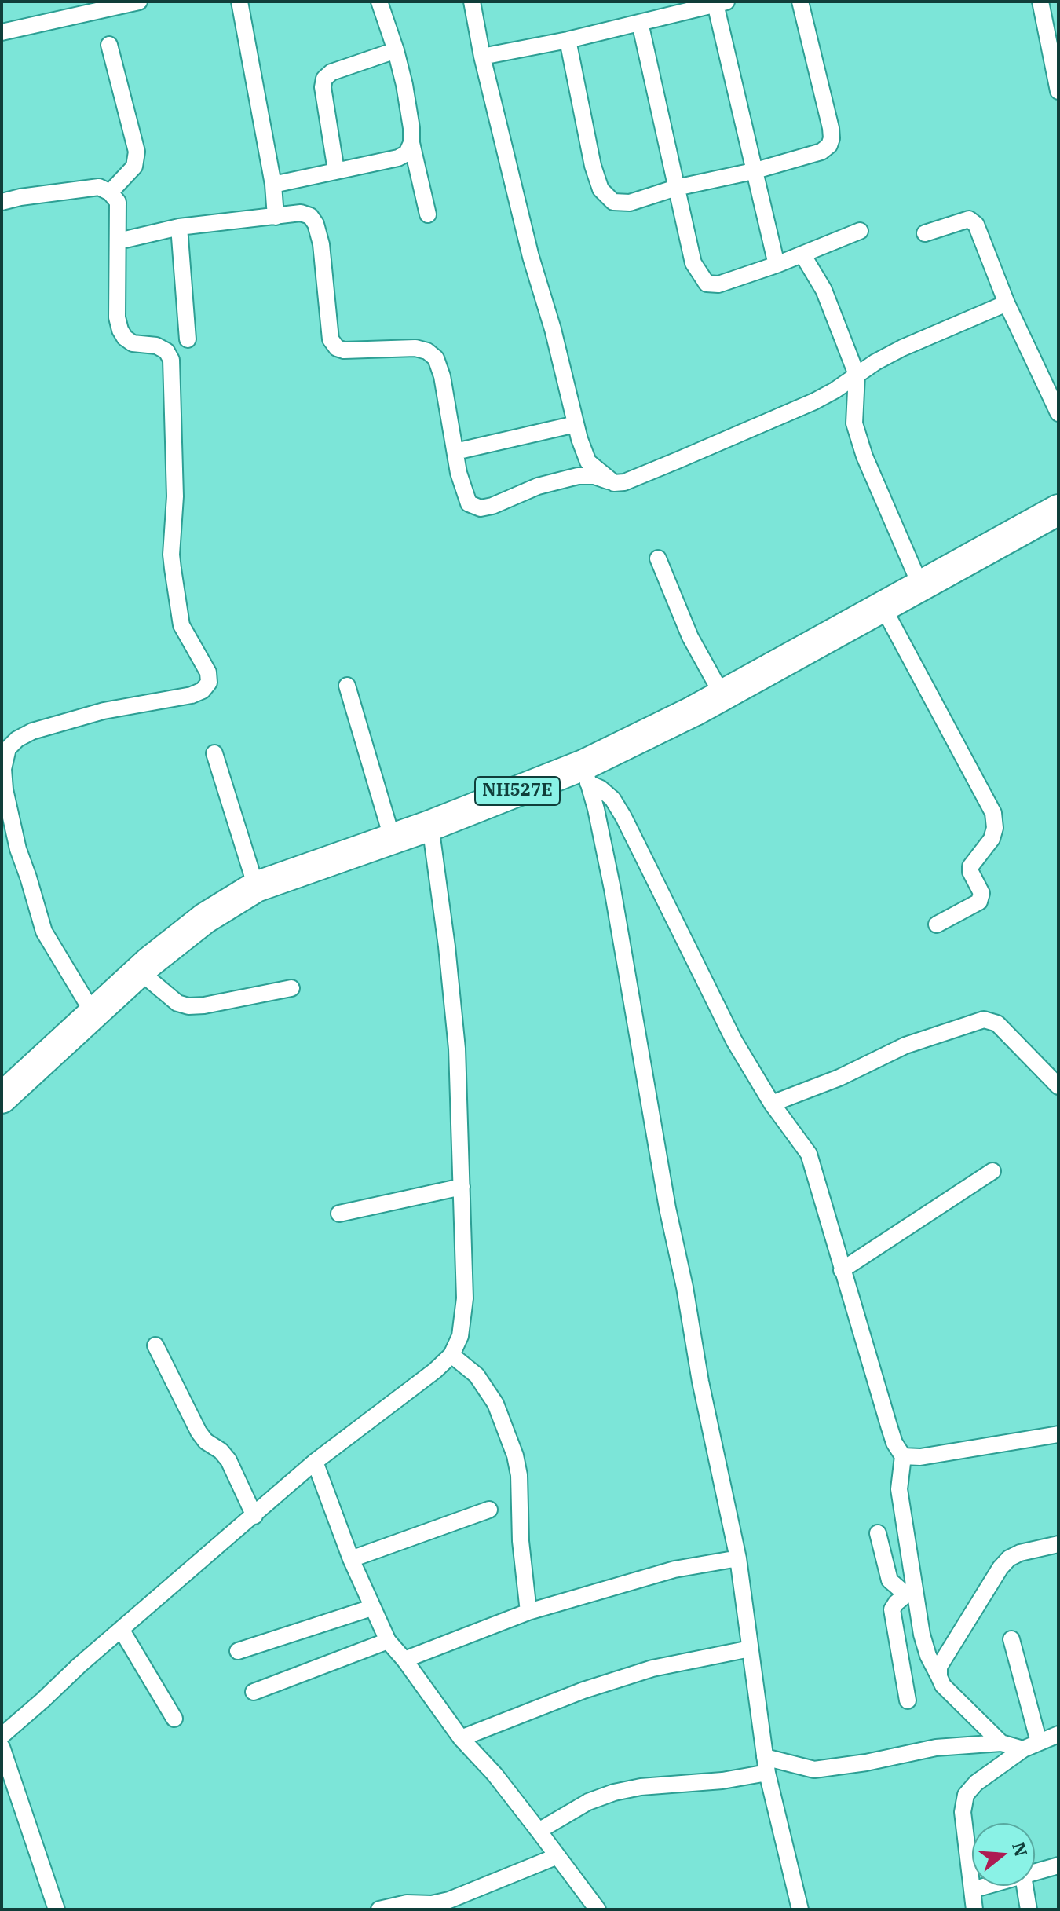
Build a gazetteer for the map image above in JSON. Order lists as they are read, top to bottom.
{
  "streets": {
    "highway": ["NH527E"]
  },
  "north": "right"
}
